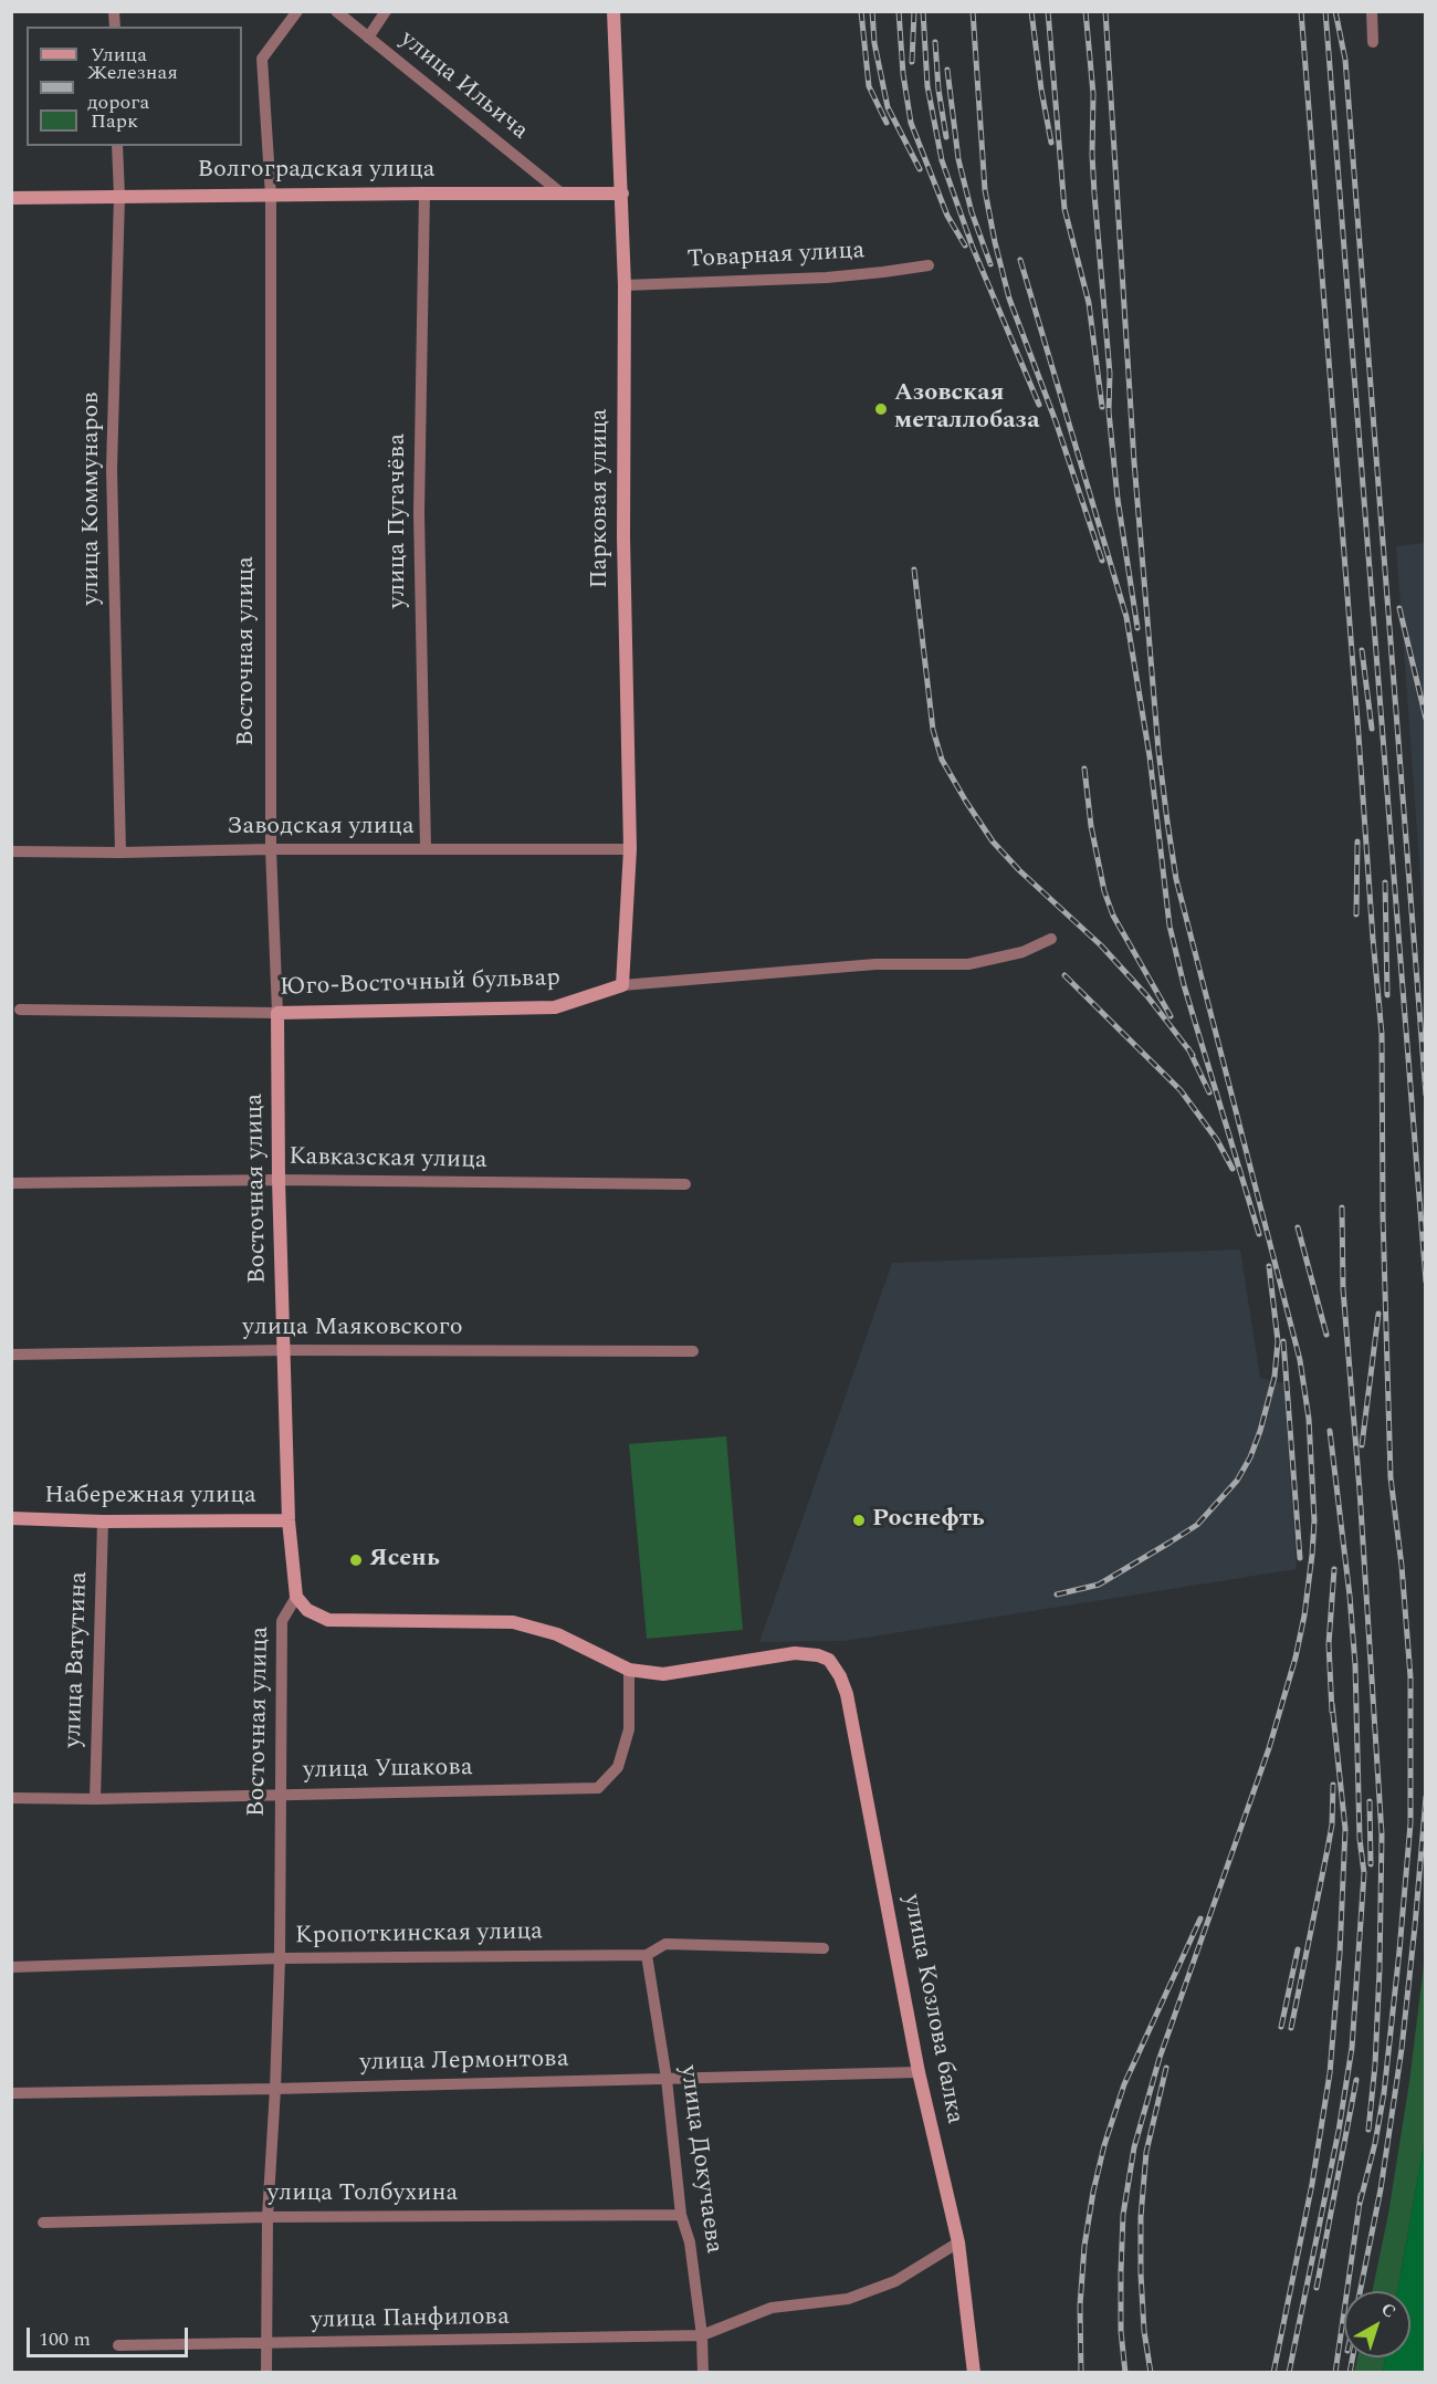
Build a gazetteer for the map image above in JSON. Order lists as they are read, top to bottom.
{
  "streets": {
    "main road": [
      "Волгоградская улица",
      "Парковая улица",
      "Восточная улица",
      "Юго-Восточный бульвар",
      "Набережная улица",
      "улица Козлова балка"
    ],
    "street": [
      "улица Ильича",
      "Товарная улица",
      "улица Коммунаров",
      "улица Пугачёва",
      "Заводская улица",
      "Кавказская улица",
      "улица Маяковского",
      "улица Ватутина",
      "улица Ушакова",
      "Кропоткинская улица",
      "улица Лермонтова",
      "улица Докучаева",
      "улица Толбухина",
      "улица Панфилова"
    ]
  },
  "crossings": [
    ["улица Ильича", "Волгоградская улица"],
    ["Волгоградская улица", "улица Коммунаров"],
    ["Волгоградская улица", "Парковая улица"],
    ["Волгоградская улица", "улица Пугачёва"],
    ["Волгоградская улица", "Восточная улица"],
    ["Товарная улица", "Парковая улица"],
    ["улица Коммунаров", "Заводская улица"],
    ["Парковая улица", "Заводская улица"],
    ["Парковая улица", "Юго-Восточный бульвар"],
    ["улица Пугачёва", "Заводская улица"],
    ["Восточная улица", "Заводская улица"],
    ["Восточная улица", "Юго-Восточный бульвар"],
    ["Восточная улица", "Кавказская улица"],
    ["Восточная улица", "улица Маяковского"],
    ["Восточная улица", "Набережная улица"],
    ["Восточная улица", "улица Ушакова"],
    ["Восточная улица", "Кропоткинская улица"],
    ["Восточная улица", "улица Лермонтова"],
    ["Восточная улица", "улица Толбухина"],
    ["Восточная улица", "улица Панфилова"],
    ["Набережная улица", "улица Ватутина"],
    ["улица Ватутина", "улица Ушакова"],
    ["улица Ушакова", "улица Козлова балка"],
    ["Кропоткинская улица", "улица Докучаева"],
    ["улица Козлова балка", "улица Лермонтова"],
    ["улица Лермонтова", "улица Докучаева"],
    ["улица Докучаева", "улица Толбухина"],
    ["улица Докучаева", "улица Панфилова"]
  ],
  "places": ["Азовская металлобаза", "Роснефть", "Ясень"],
  "legend": ["Улица", "Железная дорога", "Парк"],
  "scale_bar": "100 m",
  "north": "top right"
}
